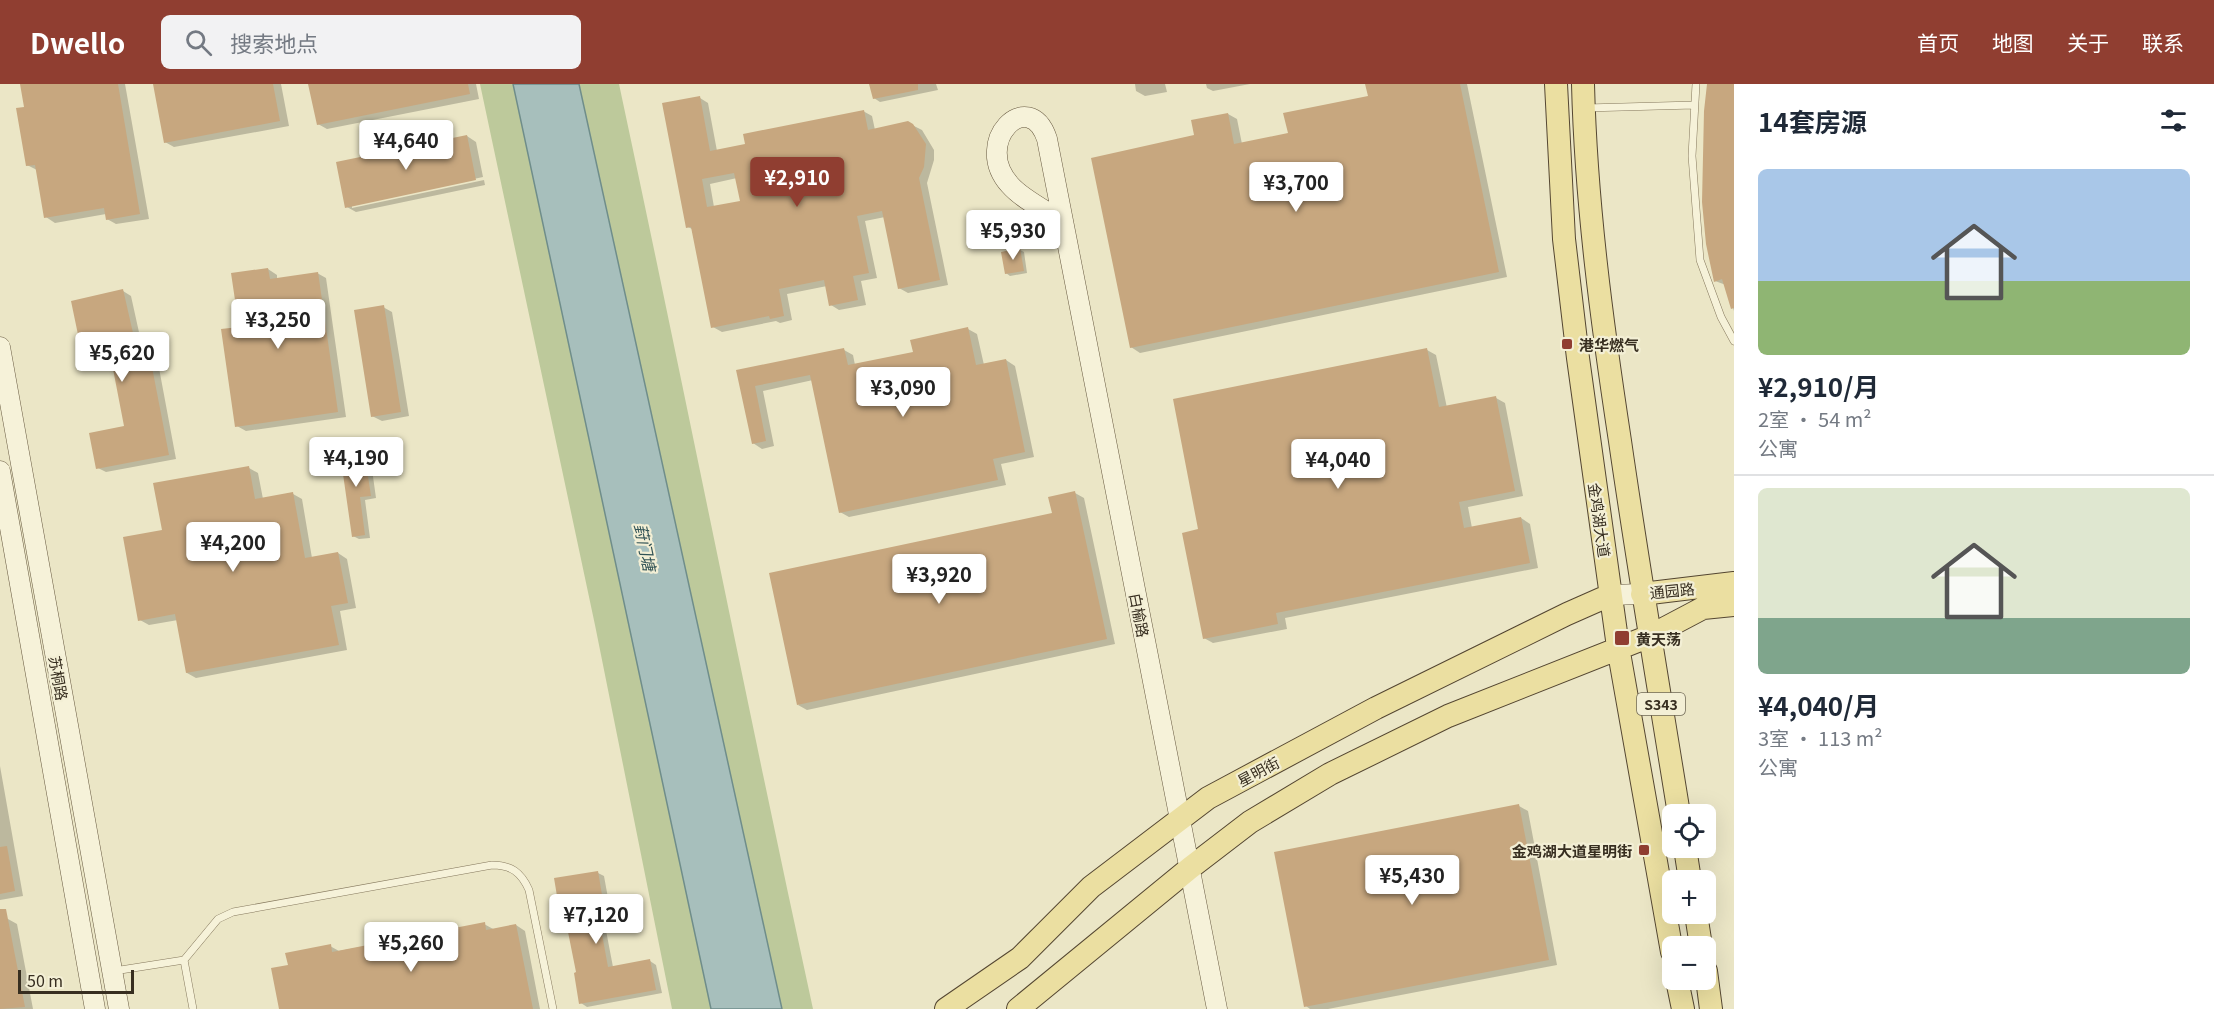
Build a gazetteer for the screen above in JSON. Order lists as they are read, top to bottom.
{
  "streets": {
    "main road": [
      "金鸡湖大道",
      "通园路",
      "白榆路",
      "苏桐路",
      "S343",
      "星明街"
    ]
  },
  "crossings": [
    ["金鸡湖大道", "通园路"],
    ["金鸡湖大道", "星明街"],
    ["通园路", "星明街"],
    ["白榆路", "星明街"]
  ],
  "water": ["葑门塘"],
  "places": {
    "transit": ["港华燃气", "黄天荡", "金鸡湖大道星明街"]
  },
  "scale_bar": "50 m",
  "page": {
    "header": "Dwello",
    "search": "搜索地点",
    "nav": [
      "首页",
      "地图",
      "关于",
      "联系"
    ],
    "heading": "14套房源",
    "price": [
      "¥4,640",
      "¥2,910",
      "¥3,700",
      "¥5,930",
      "¥3,250",
      "¥5,620",
      "¥3,090",
      "¥4,190",
      "¥4,040",
      "¥4,200",
      "¥3,920",
      "¥5,430",
      "¥7,120",
      "¥5,260"
    ],
    "list": [
      {
        "name": "¥2,910/月",
        "note": "2室 · 54 m² · 公寓"
      },
      {
        "name": "¥4,040/月",
        "note": "3室 · 113 m² · 公寓"
      }
    ],
    "map_buttons": ["+", "−"],
    "scale": "50 m"
  }
}
